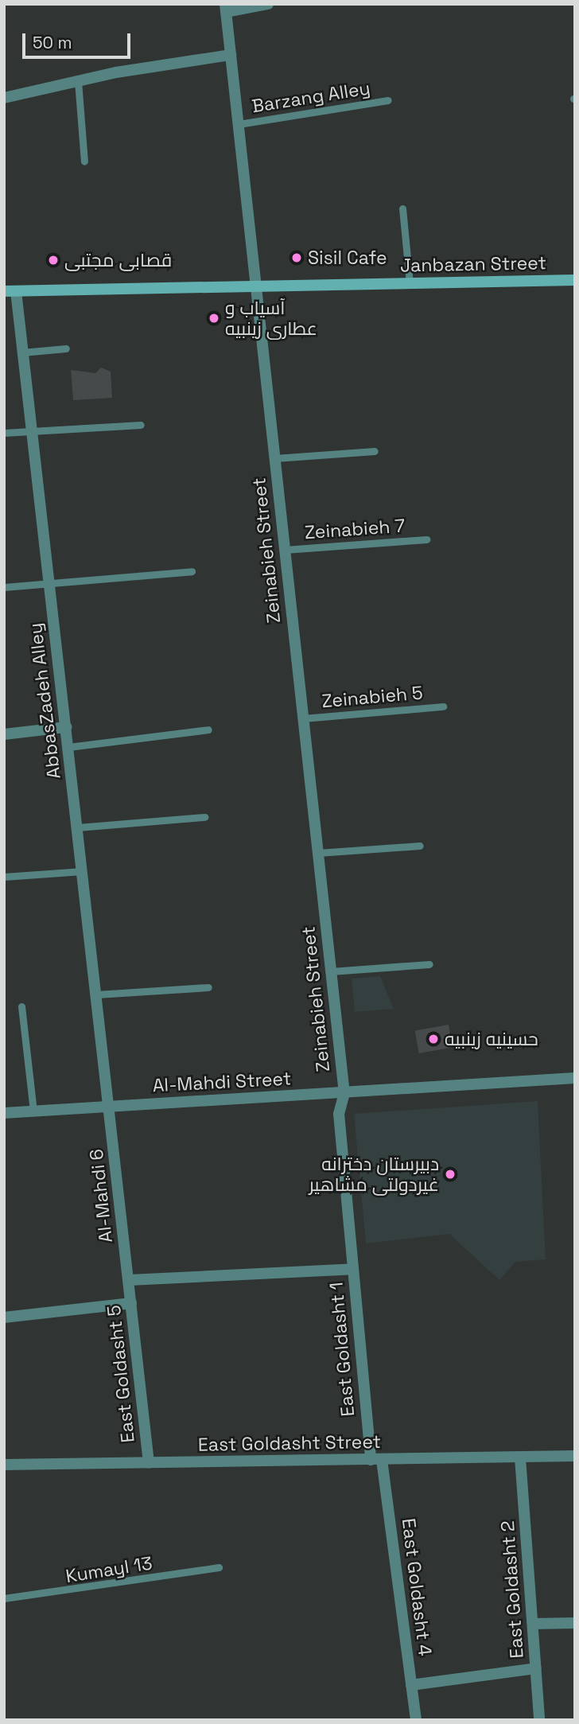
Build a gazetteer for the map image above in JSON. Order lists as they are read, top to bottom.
{
  "streets": {
    "main road": ["Janbazan Street"],
    "street": [
      "Zeinabieh Street",
      "AbbasZadeh Alley",
      "Al-Mahdi Street",
      "Al-Mahdi 6",
      "East Goldasht 1",
      "East Goldasht 5",
      "East Goldasht Street",
      "East Goldasht 4",
      "East Goldasht 2"
    ],
    "lane": [
      "Barzang Alley",
      "Zeinabieh 7",
      "Zeinabieh 5",
      "Kumayl 13"
    ]
  },
  "crossings": [
    ["Barzang Alley", "Zeinabieh Street"],
    ["Janbazan Street", "Zeinabieh Street"],
    ["Janbazan Street", "AbbasZadeh Alley"],
    ["Zeinabieh 7", "Zeinabieh Street"],
    ["Zeinabieh Street", "Zeinabieh 5"],
    ["Zeinabieh Street", "Al-Mahdi Street"],
    ["Zeinabieh Street", "East Goldasht 1"],
    ["AbbasZadeh Alley", "Al-Mahdi Street"],
    ["AbbasZadeh Alley", "Al-Mahdi 6"],
    ["Al-Mahdi Street", "Al-Mahdi 6"],
    ["Al-Mahdi 6", "East Goldasht 5"],
    ["East Goldasht 1", "East Goldasht Street"],
    ["East Goldasht 1", "East Goldasht 4"],
    ["East Goldasht 5", "East Goldasht Street"],
    ["East Goldasht Street", "East Goldasht 4"],
    ["East Goldasht Street", "East Goldasht 2"]
  ],
  "places": [
    "Sisil Cafe",
    "قصابی مجتبی",
    "آسیاب و عطاری زینبیه",
    "حسینیه زینبیه",
    "دبیرستان دخترانه غیردولتی مشاهیر"
  ],
  "scale_bar": "50 m"
}
